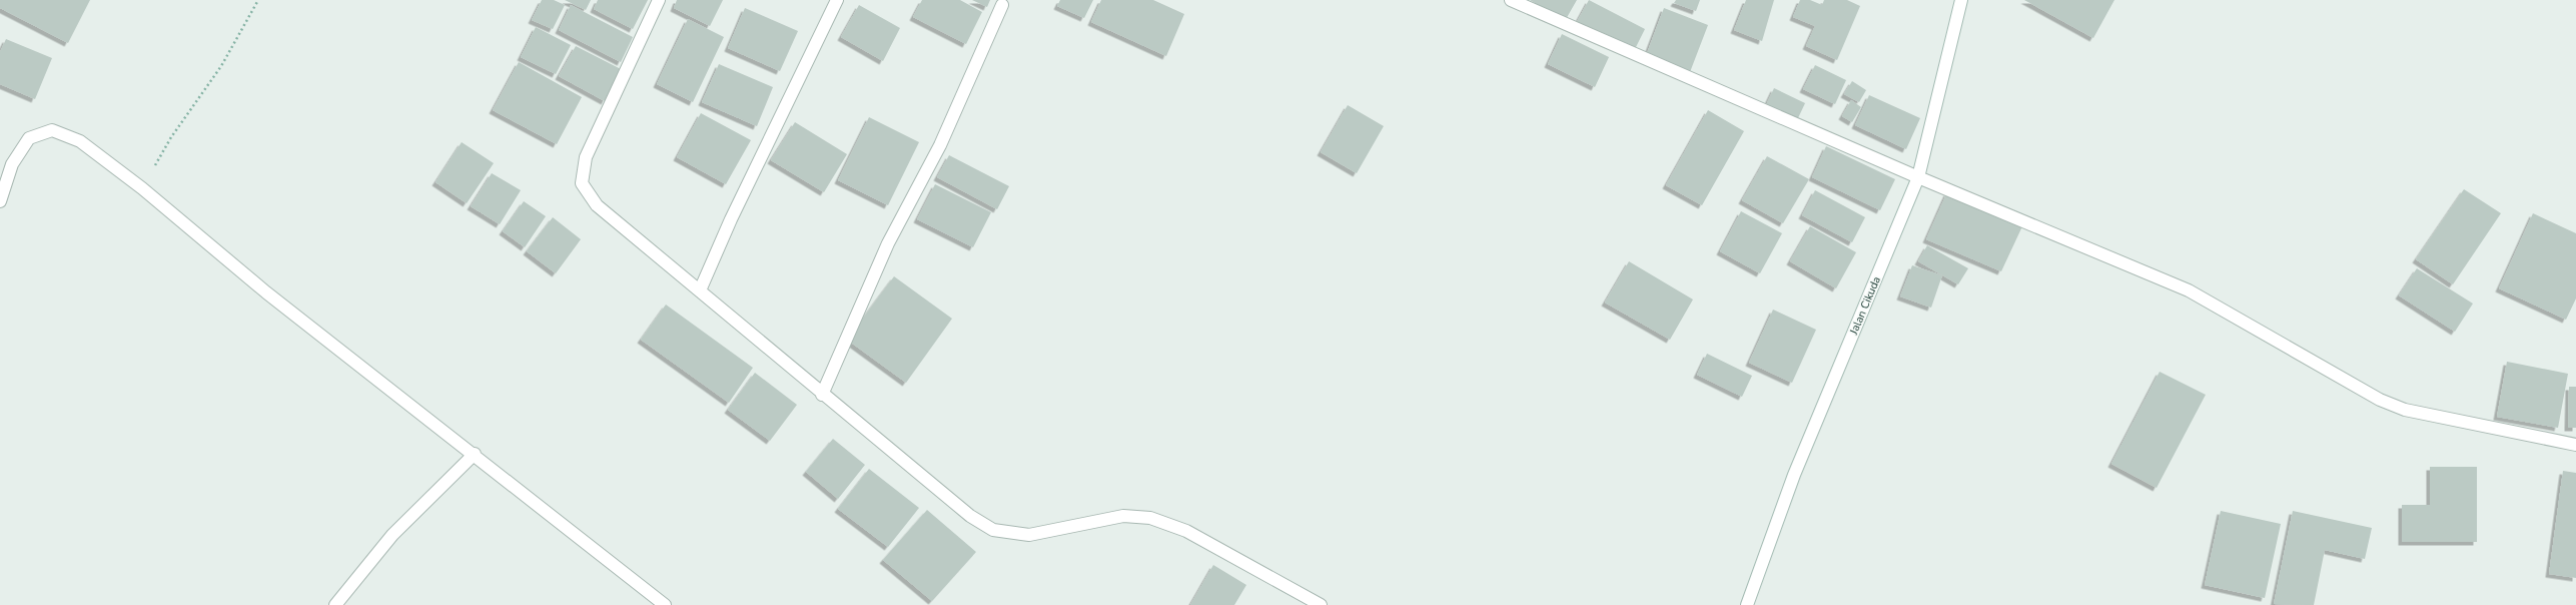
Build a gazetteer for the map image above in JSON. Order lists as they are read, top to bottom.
{
  "streets": {
    "street": ["Jalan Cikuda"]
  }
}
